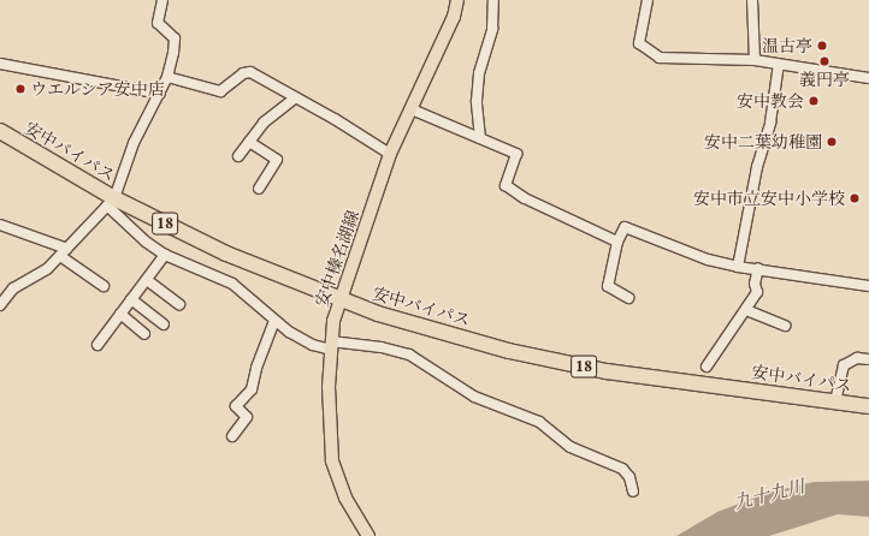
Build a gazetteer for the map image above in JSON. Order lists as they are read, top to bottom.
{
  "streets": {
    "highway": ["安中バイパス", "18"],
    "main road": ["安中榛名湖線"]
  },
  "crossings": [
    ["安中バイパス", "安中榛名湖線"]
  ],
  "water": ["九十九川"],
  "places": [
    "温古亭",
    "義円亭",
    "ウエルシア安中店",
    "安中教会",
    "安中二葉幼稚園",
    "安中市立安中小学校"
  ]
}
